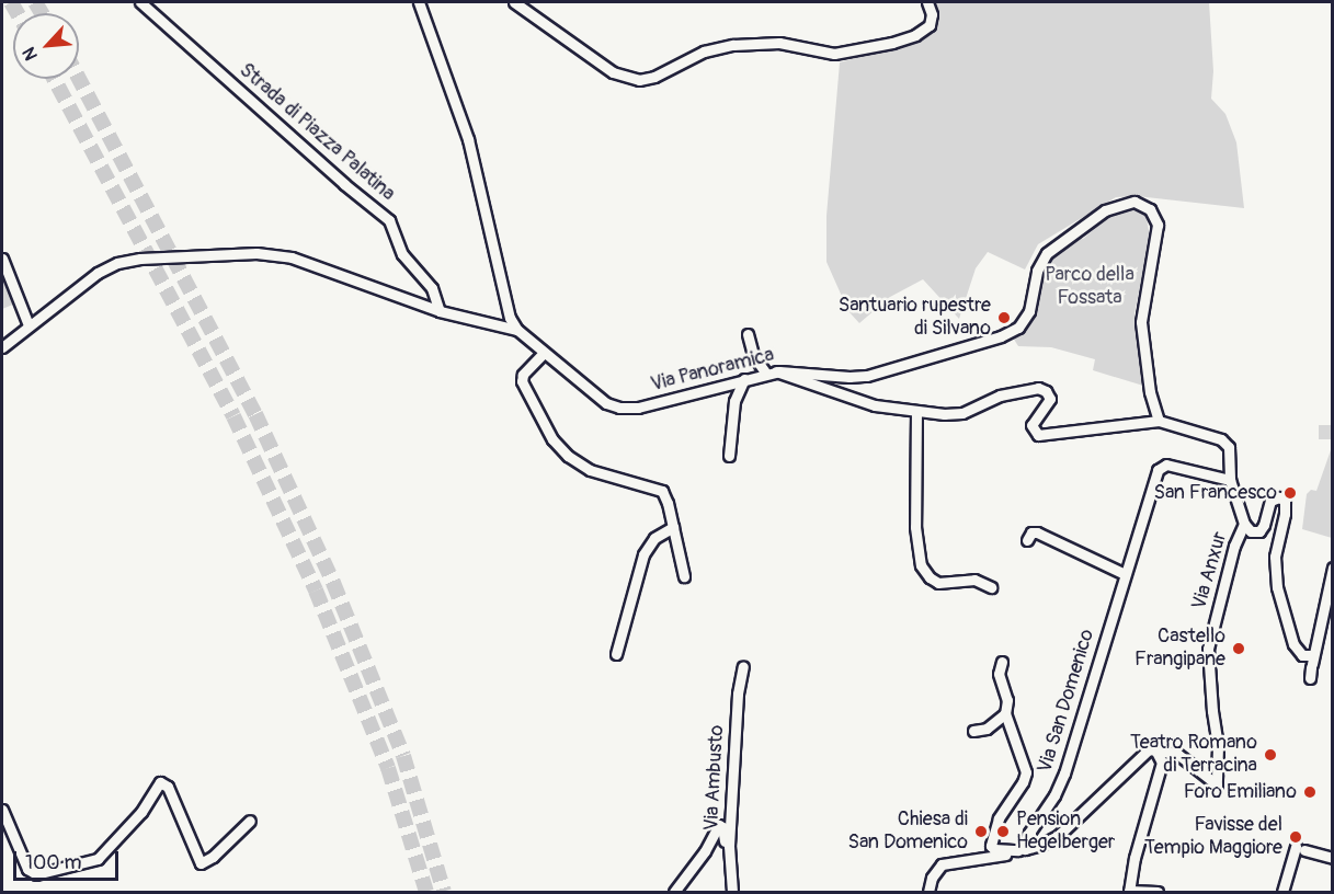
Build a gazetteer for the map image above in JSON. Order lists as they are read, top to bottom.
{
  "streets": {
    "street": [
      "Strada di Piazza Palatina",
      "Via Panoramica",
      "Via Anxur",
      "Via San Domenico",
      "Via Ambusto"
    ]
  },
  "crossings": [
    ["Via Panoramica", "Via Anxur"],
    ["Via Anxur", "Via San Domenico"]
  ],
  "parks": ["Parco della Fossata"],
  "places": [
    "Santuario rupestre di Silvano",
    "San Francesco",
    "Castello Frangipane",
    "Teatro Romano di Terracina",
    "Foro Emiliano",
    "Chiesa di San Domenico",
    "Pension Hegelberger",
    "Favisse del Tempio Maggiore"
  ],
  "scale_bar": "100 m",
  "north": "bottom left"
}
